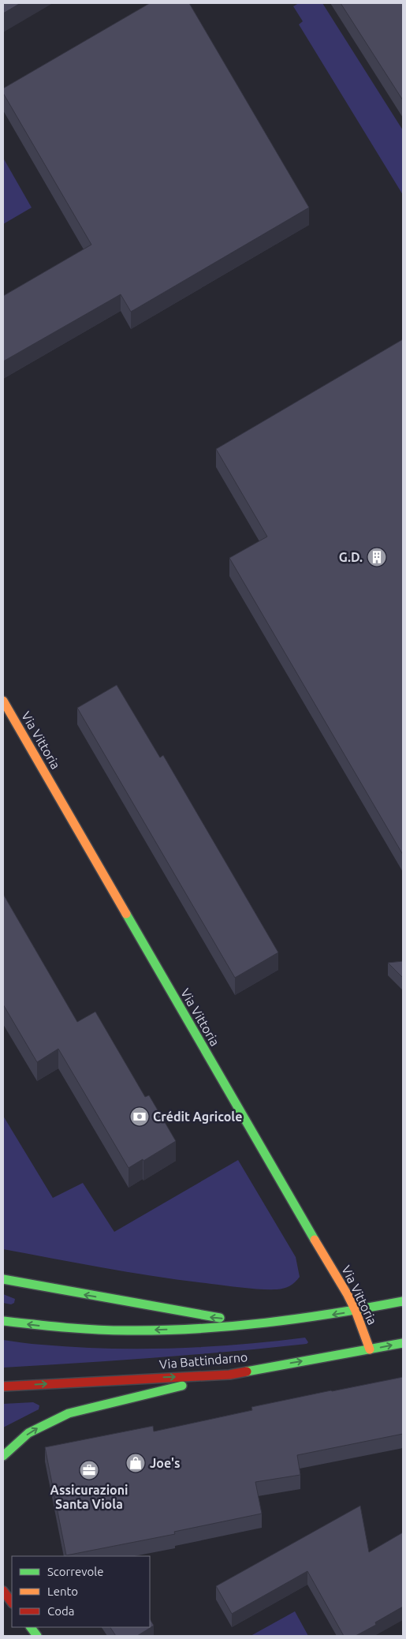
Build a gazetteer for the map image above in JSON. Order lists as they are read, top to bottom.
{
  "streets": {
    "street": ["Via Vittoria", "Via Battindarno"]
  },
  "crossings": [
    ["Via Vittoria", "Via Battindarno"]
  ],
  "places": {
    "building": ["G.D."],
    "bank": ["Crédit Agricole"],
    "shop": ["Joe's"],
    "office": ["Assicurazioni Santa Viola"]
  },
  "legend": ["Scorrevole", "Lento", "Coda"]
}
